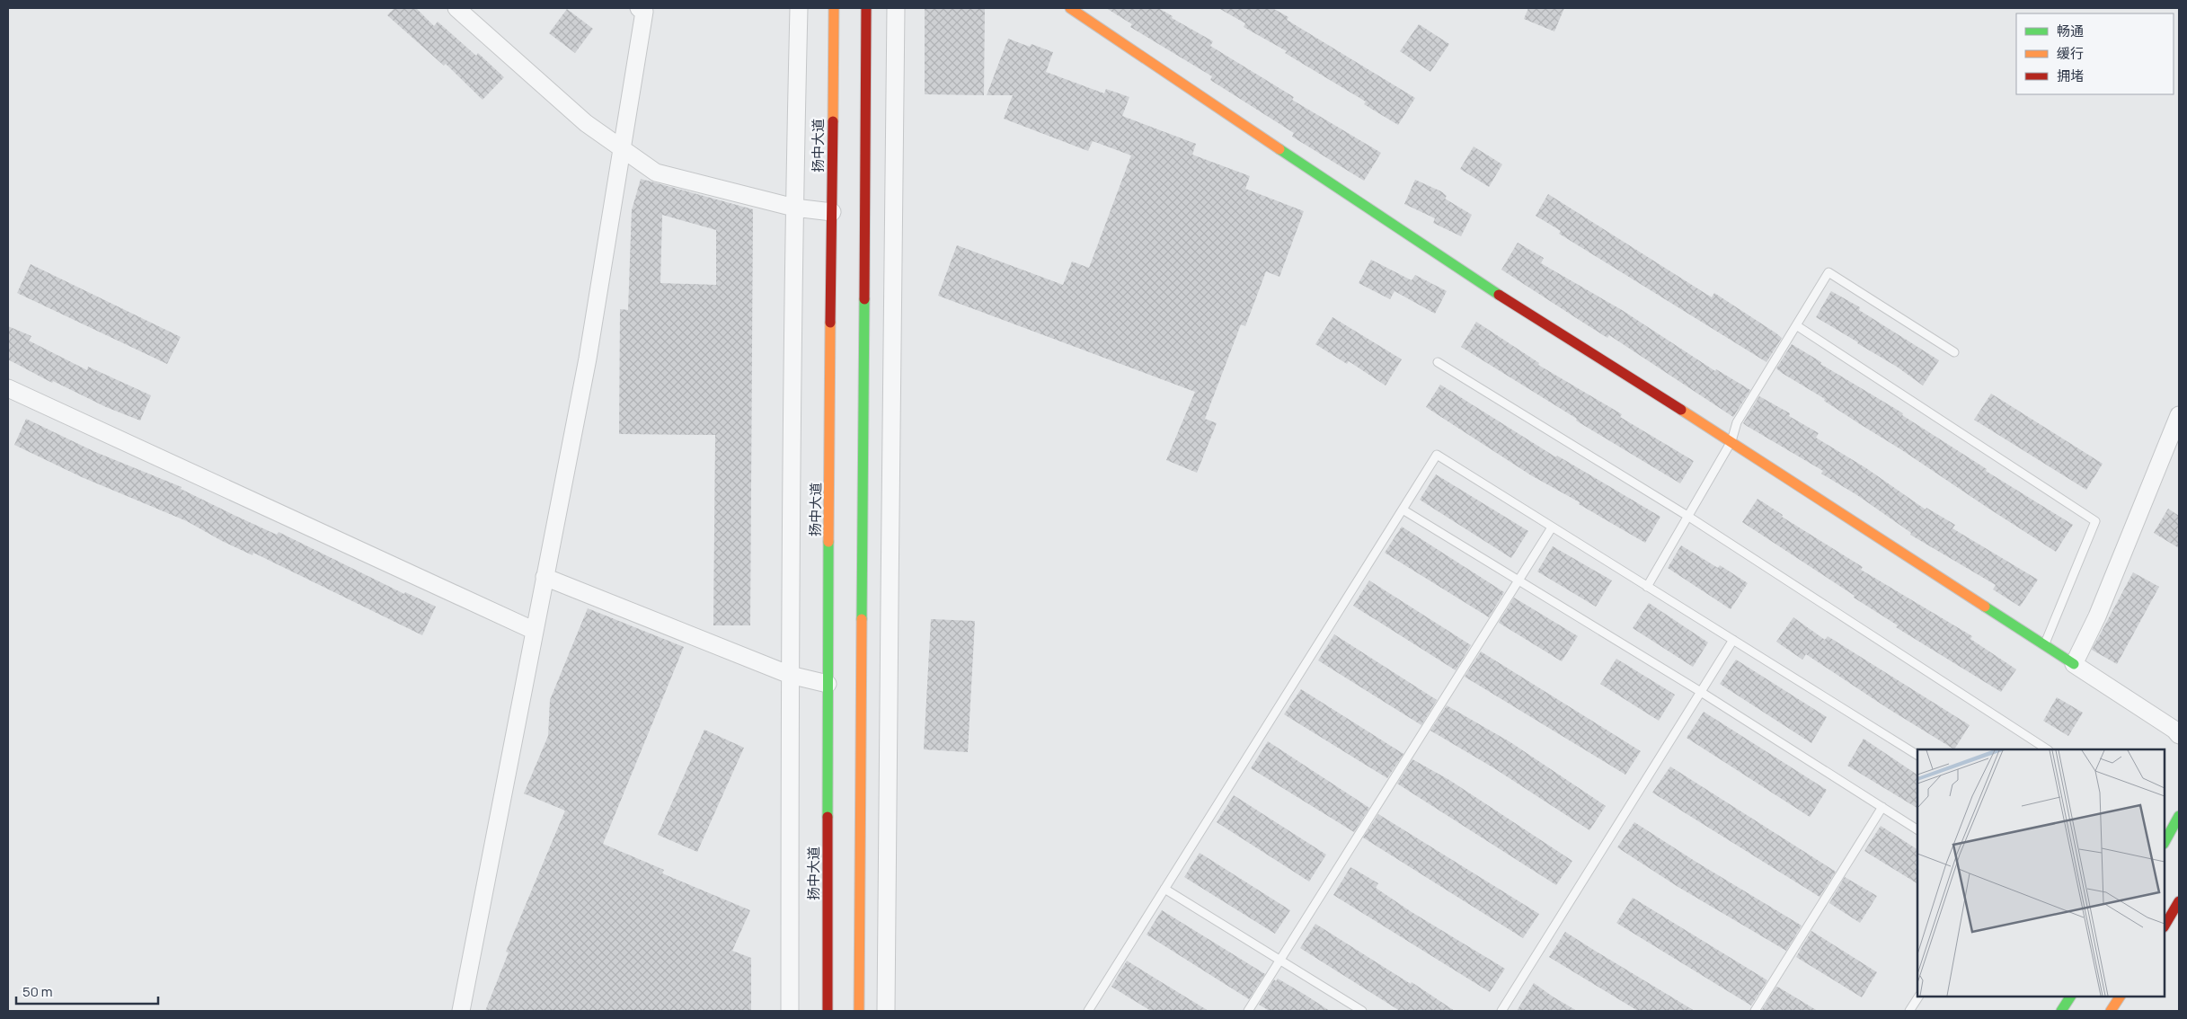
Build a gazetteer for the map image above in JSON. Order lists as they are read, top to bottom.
{
  "streets": {
    "main road": ["扬中大道"]
  },
  "legend": ["畅通", "缓行", "拥堵"],
  "scale_bar": "50 m"
}
